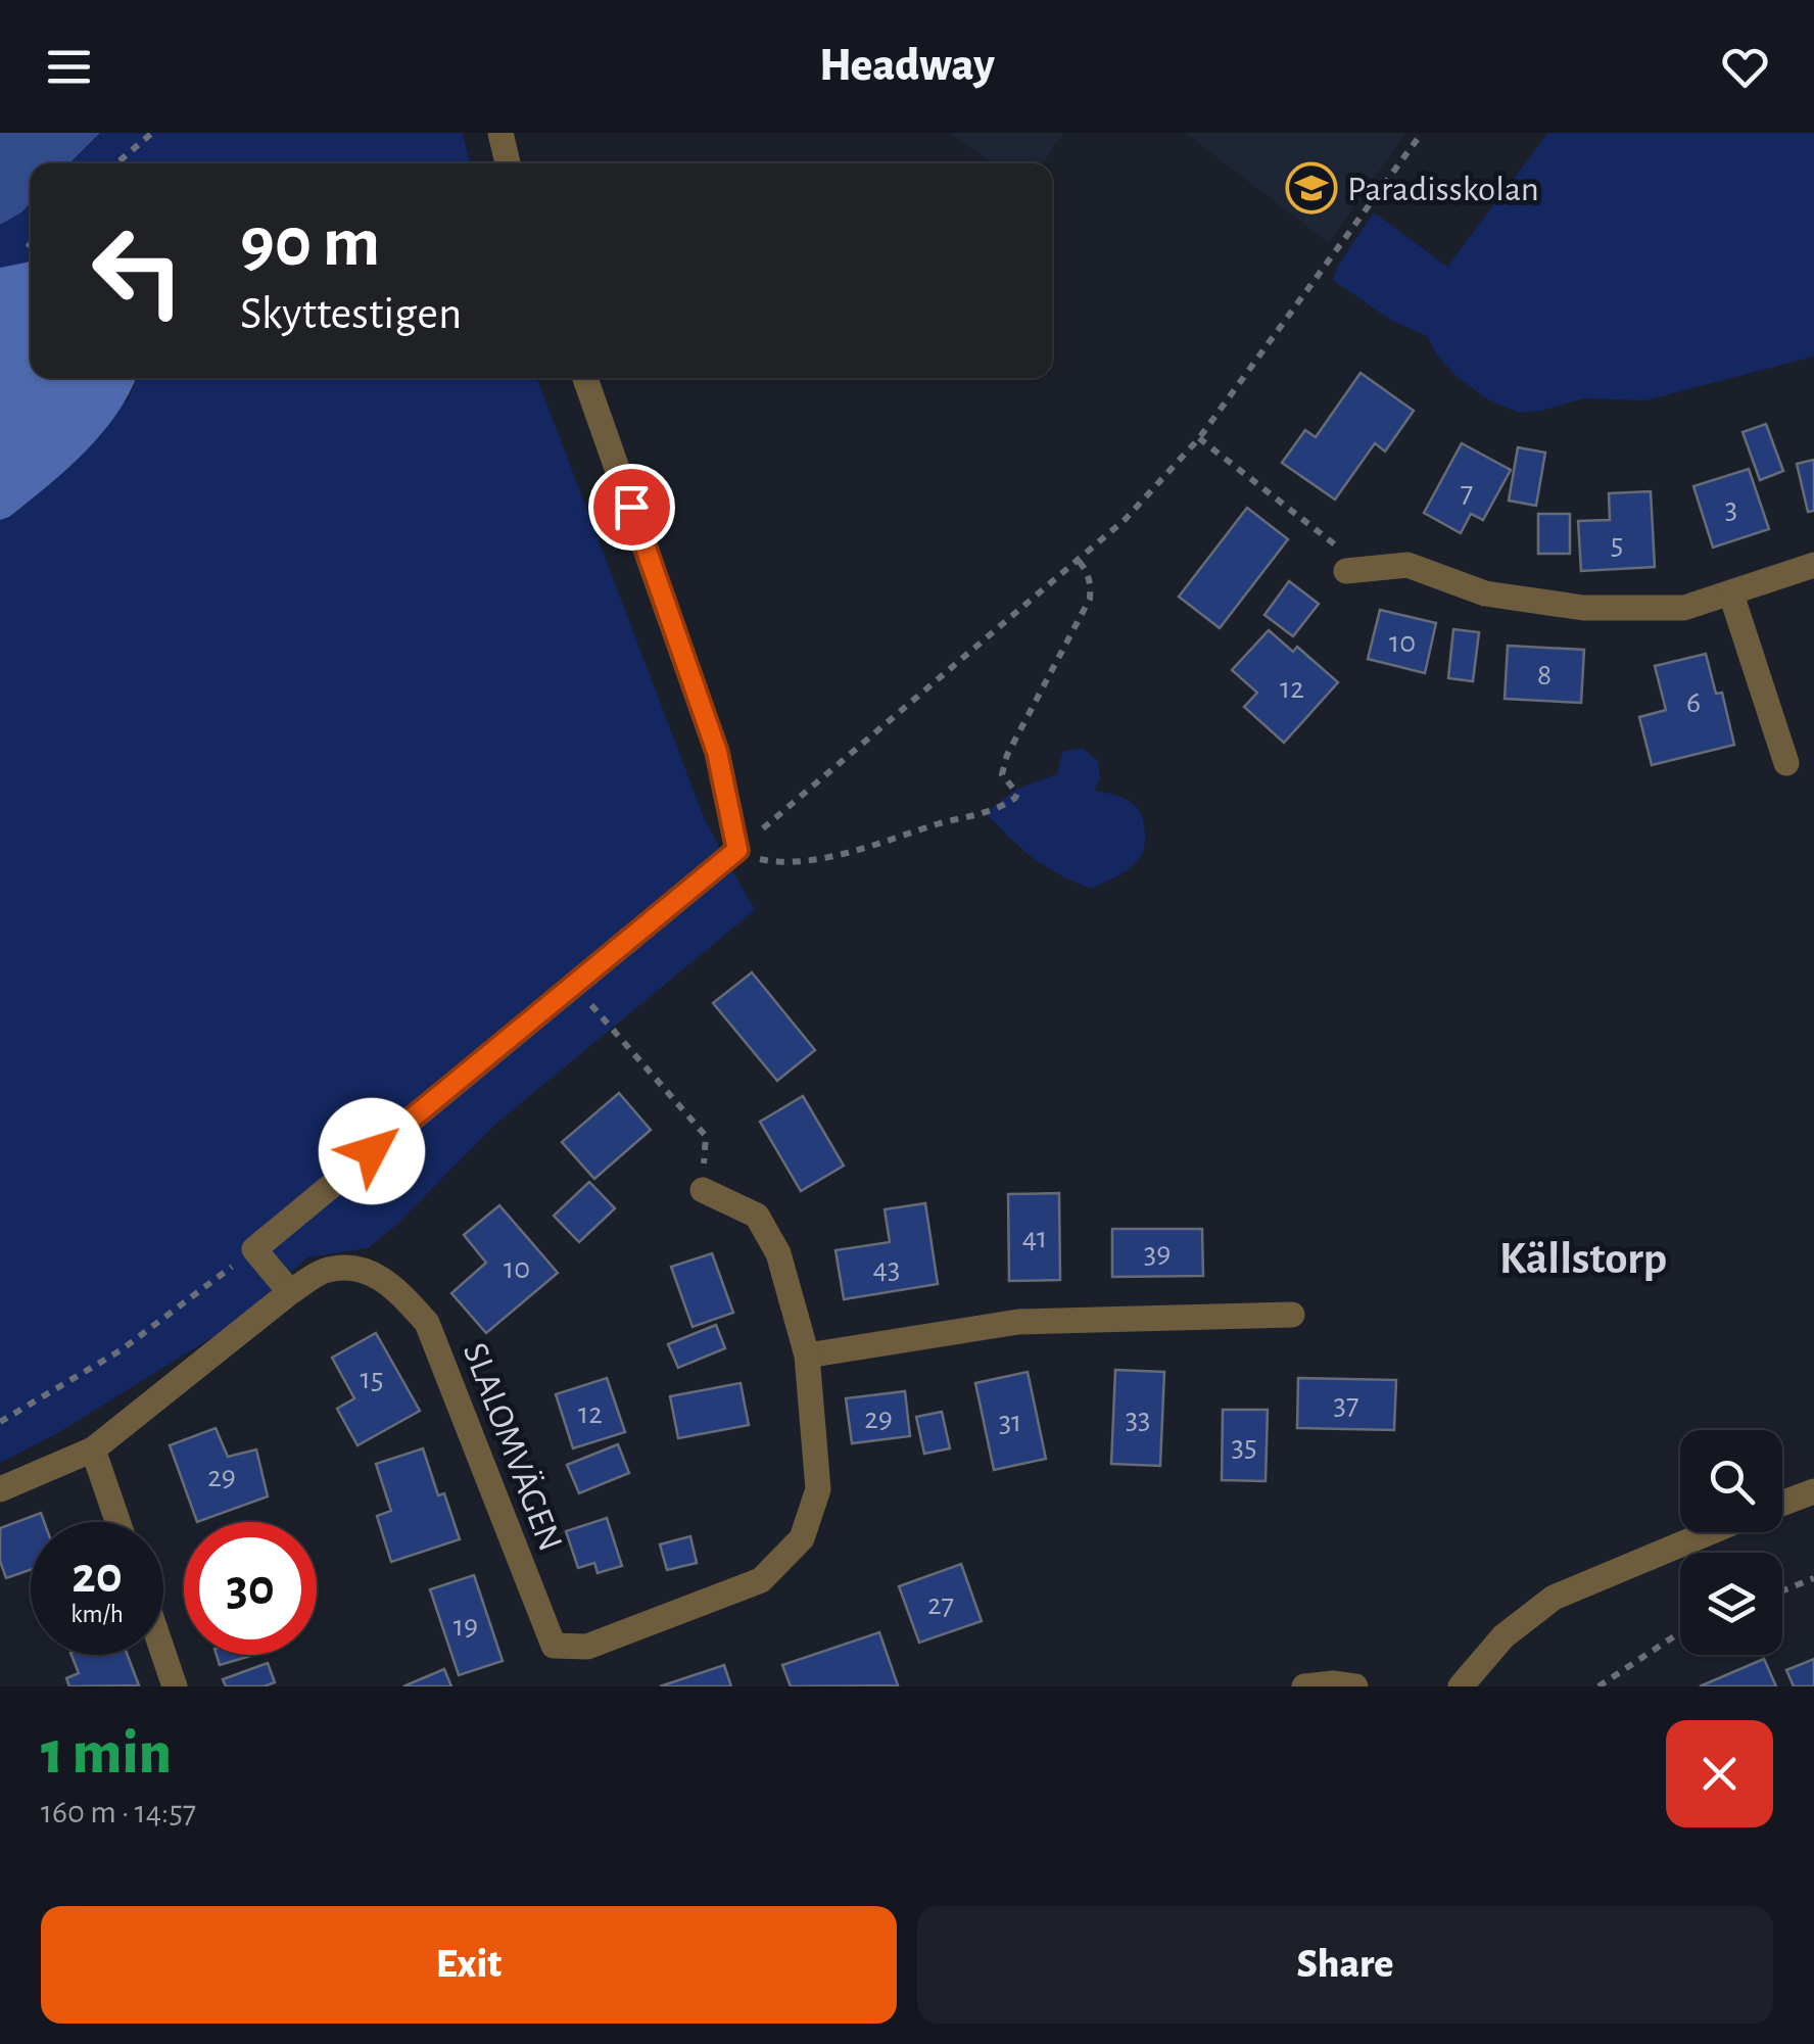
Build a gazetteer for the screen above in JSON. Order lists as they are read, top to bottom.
{
  "streets": {
    "street": ["SLALOMVÄGEN"]
  },
  "districts": ["Källstorp"],
  "places": {
    "school or university": ["Paradisskolan"]
  },
  "house_numbers": [
    "7",
    "3",
    "5",
    "10",
    "8",
    "12",
    "6",
    "41",
    "39",
    "10",
    "43",
    "15",
    "37",
    "12",
    "29",
    "33",
    "31",
    "35",
    "29",
    "27",
    "19"
  ],
  "page": {
    "header": "Headway",
    "turn": ["90 m", "Skyttestigen"],
    "speed": "20 km/h",
    "limit": "30",
    "heading": ["1 min", "160 m · 14:57"],
    "buttons": ["Exit", "Share"]
  }
}
